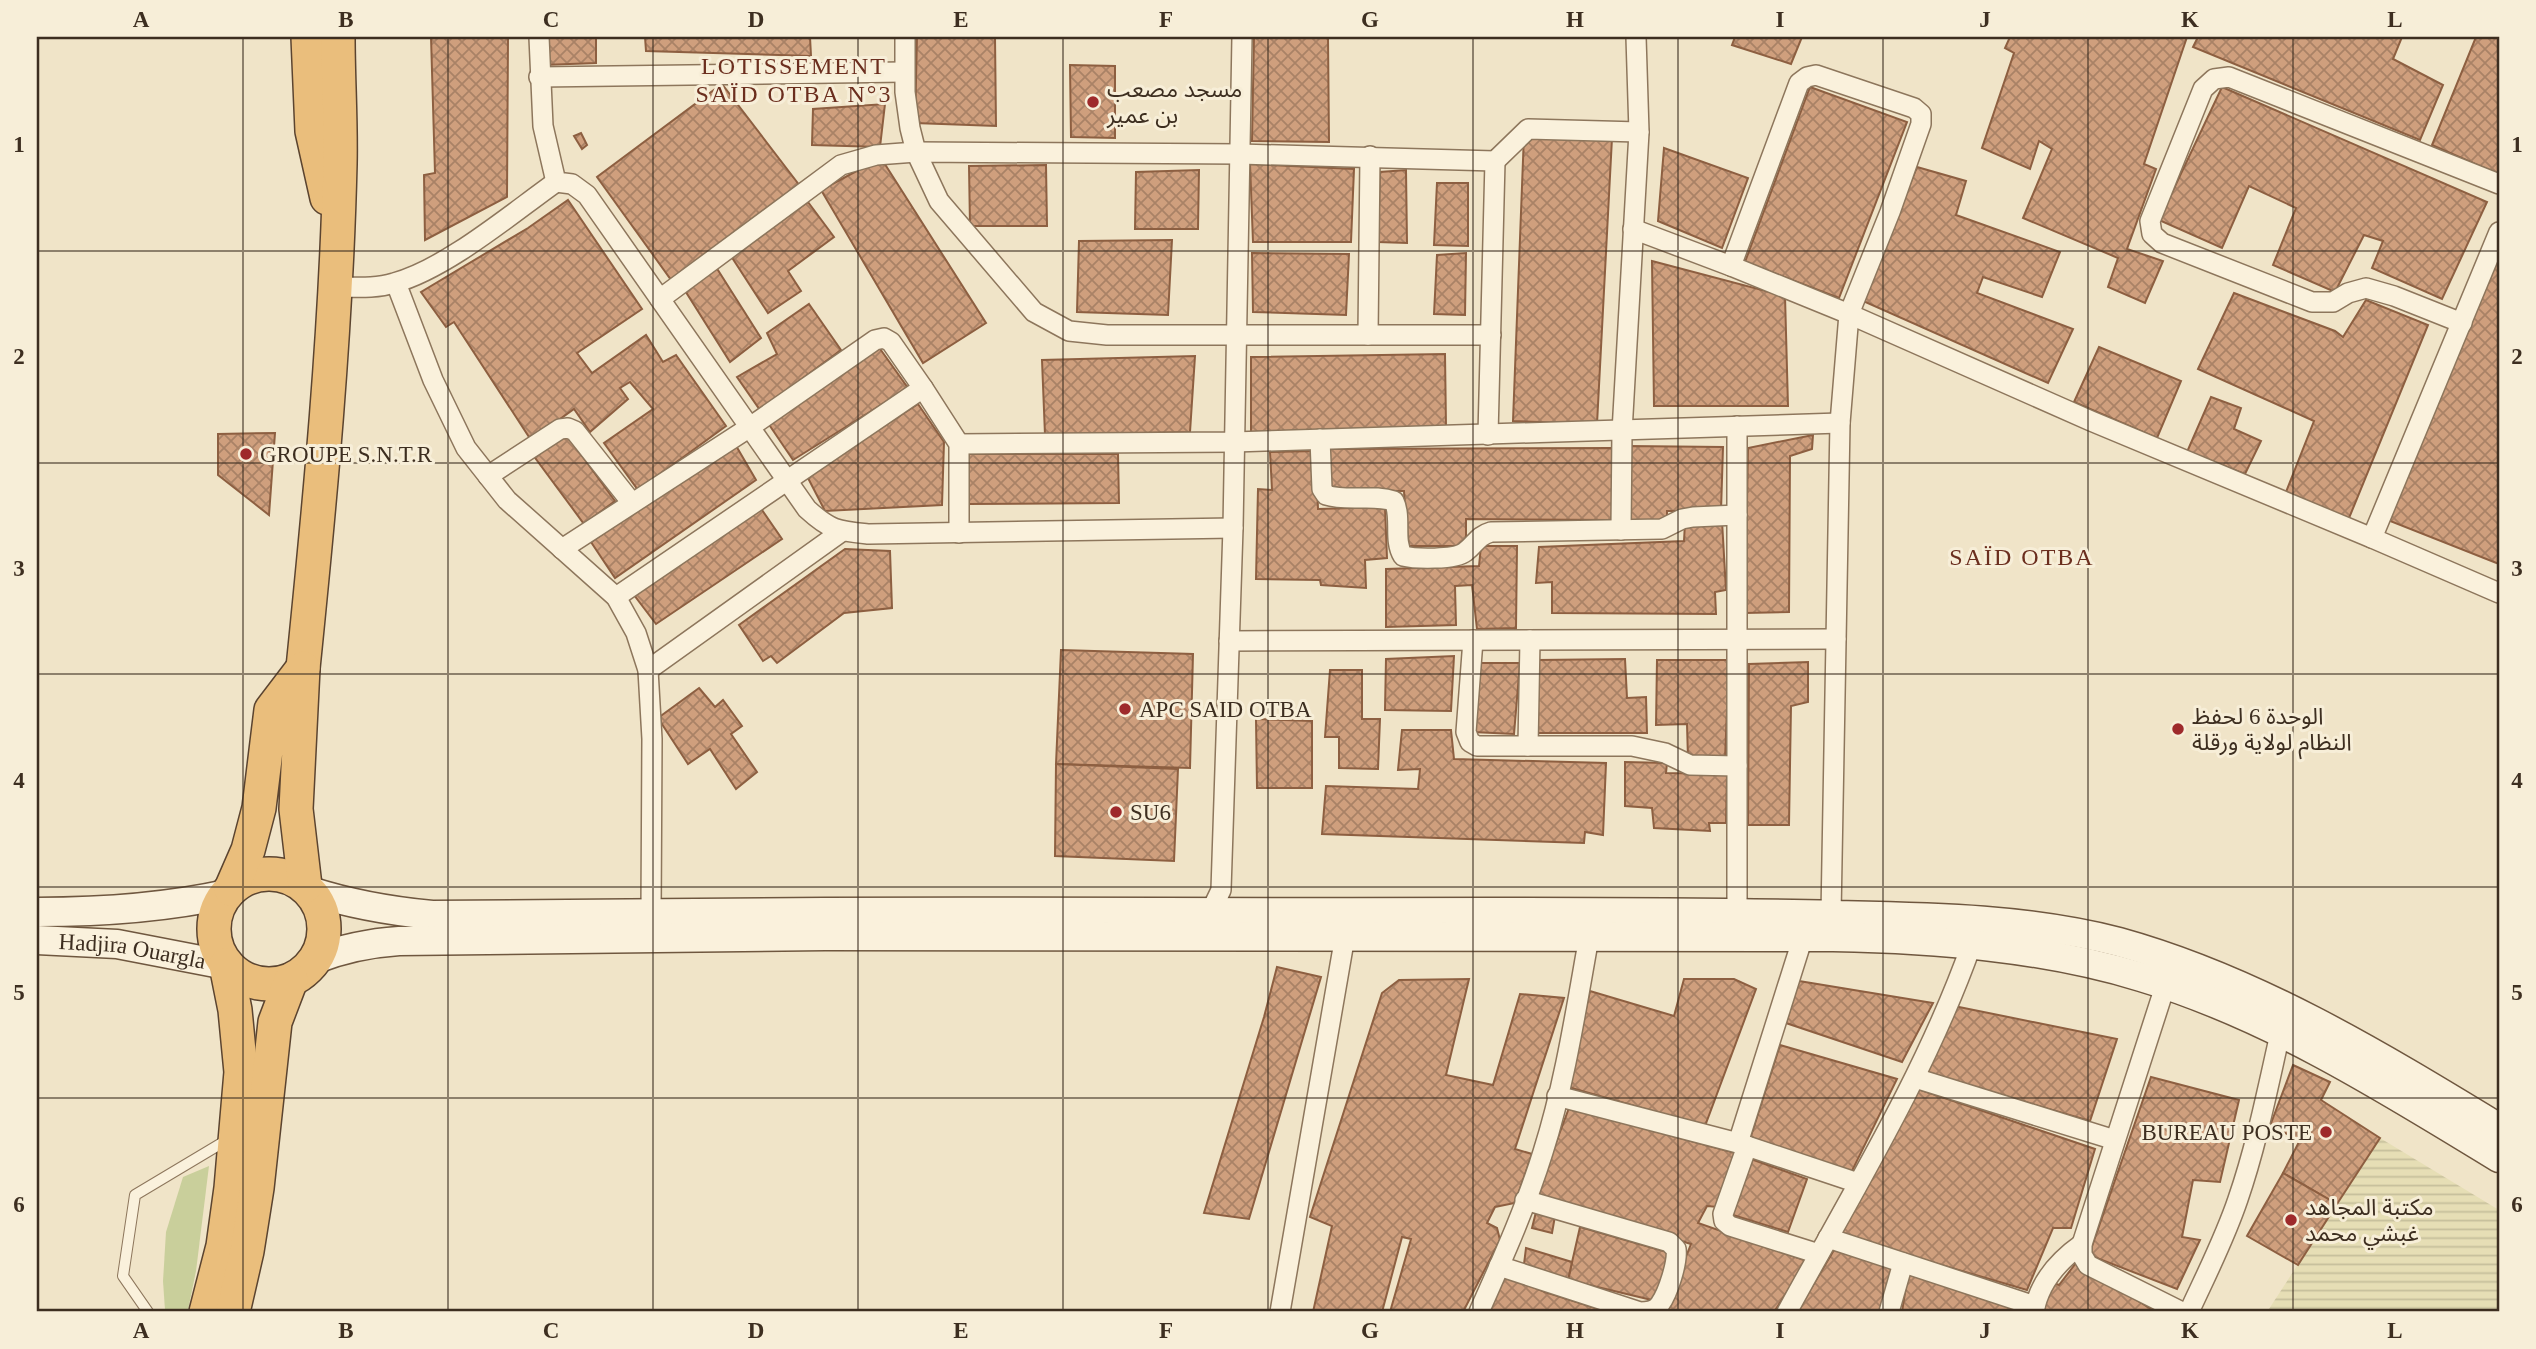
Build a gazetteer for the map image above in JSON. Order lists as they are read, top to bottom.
{
  "streets": {
    "main road": ["Hadjira Ouargla"]
  },
  "districts": ["LOTISSEMENT SAÏD OTBA N°3", "SAÏD OTBA"],
  "places": [
    "مسجد مصعب بن عمير",
    "GROUPE S.N.T.R",
    "APC SAID OTBA",
    "الوحدة 6 لحفظ النظام لولاية ورقلة",
    "SU6",
    "BUREAU POSTE",
    "مكتبة المجاهد غبشي محمد"
  ],
  "grid": {
    "columns": [
      "A",
      "B",
      "C",
      "D",
      "E",
      "F",
      "G",
      "H",
      "I",
      "J",
      "K",
      "L"
    ],
    "rows": [
      "1",
      "2",
      "3",
      "4",
      "5",
      "6"
    ]
  }
}
